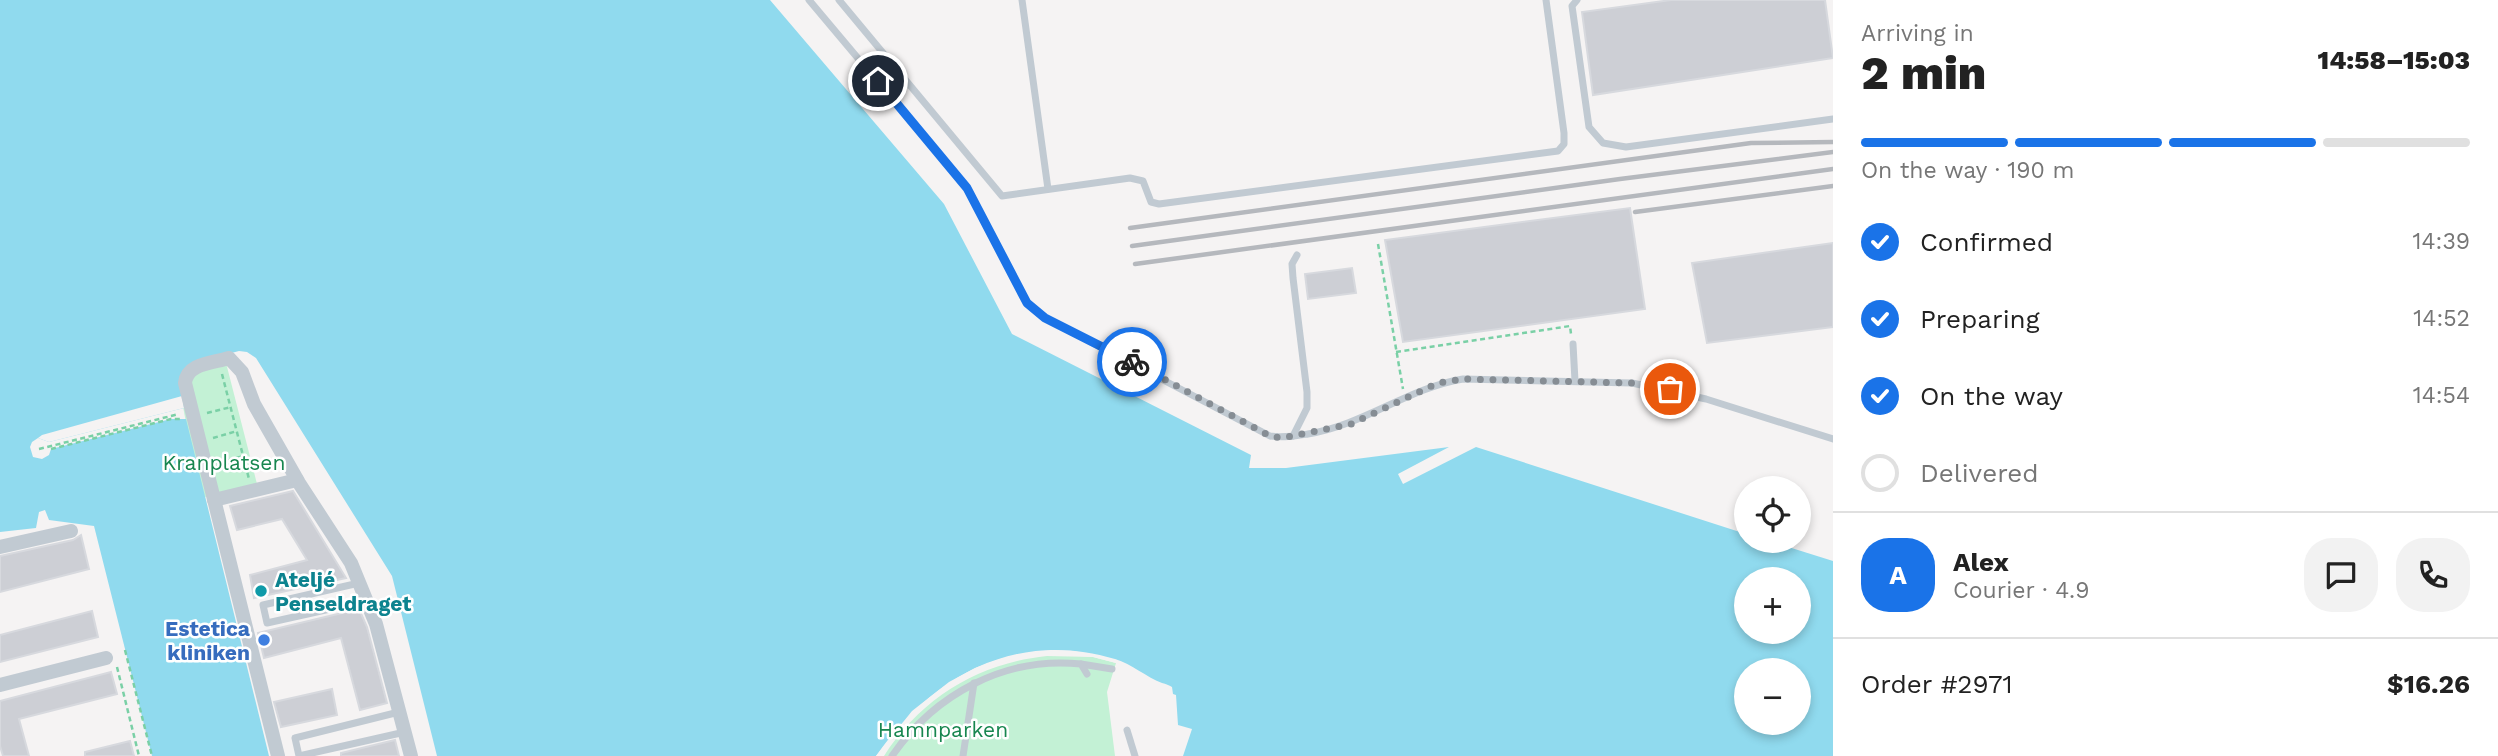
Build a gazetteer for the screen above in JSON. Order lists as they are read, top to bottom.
{
  "parks": ["Kranplatsen", "Hamnparken"],
  "places": ["Ateljé Penseldraget", "Estetica kliniken"],
  "page": {
    "heading": ["2 min", "Arriving in", "14:58–15:03"],
    "panel": [
      "Alex",
      "Courier · 4.9",
      "Order #2971",
      "$16.26"
    ],
    "bar": "On the way · 190 m",
    "list": [
      ["Confirmed", "14:39"],
      ["Preparing", "14:52"],
      ["On the way", "14:54"],
      "Delivered"
    ],
    "map_buttons": ["+", "−"],
    "round": "A"
  }
}
